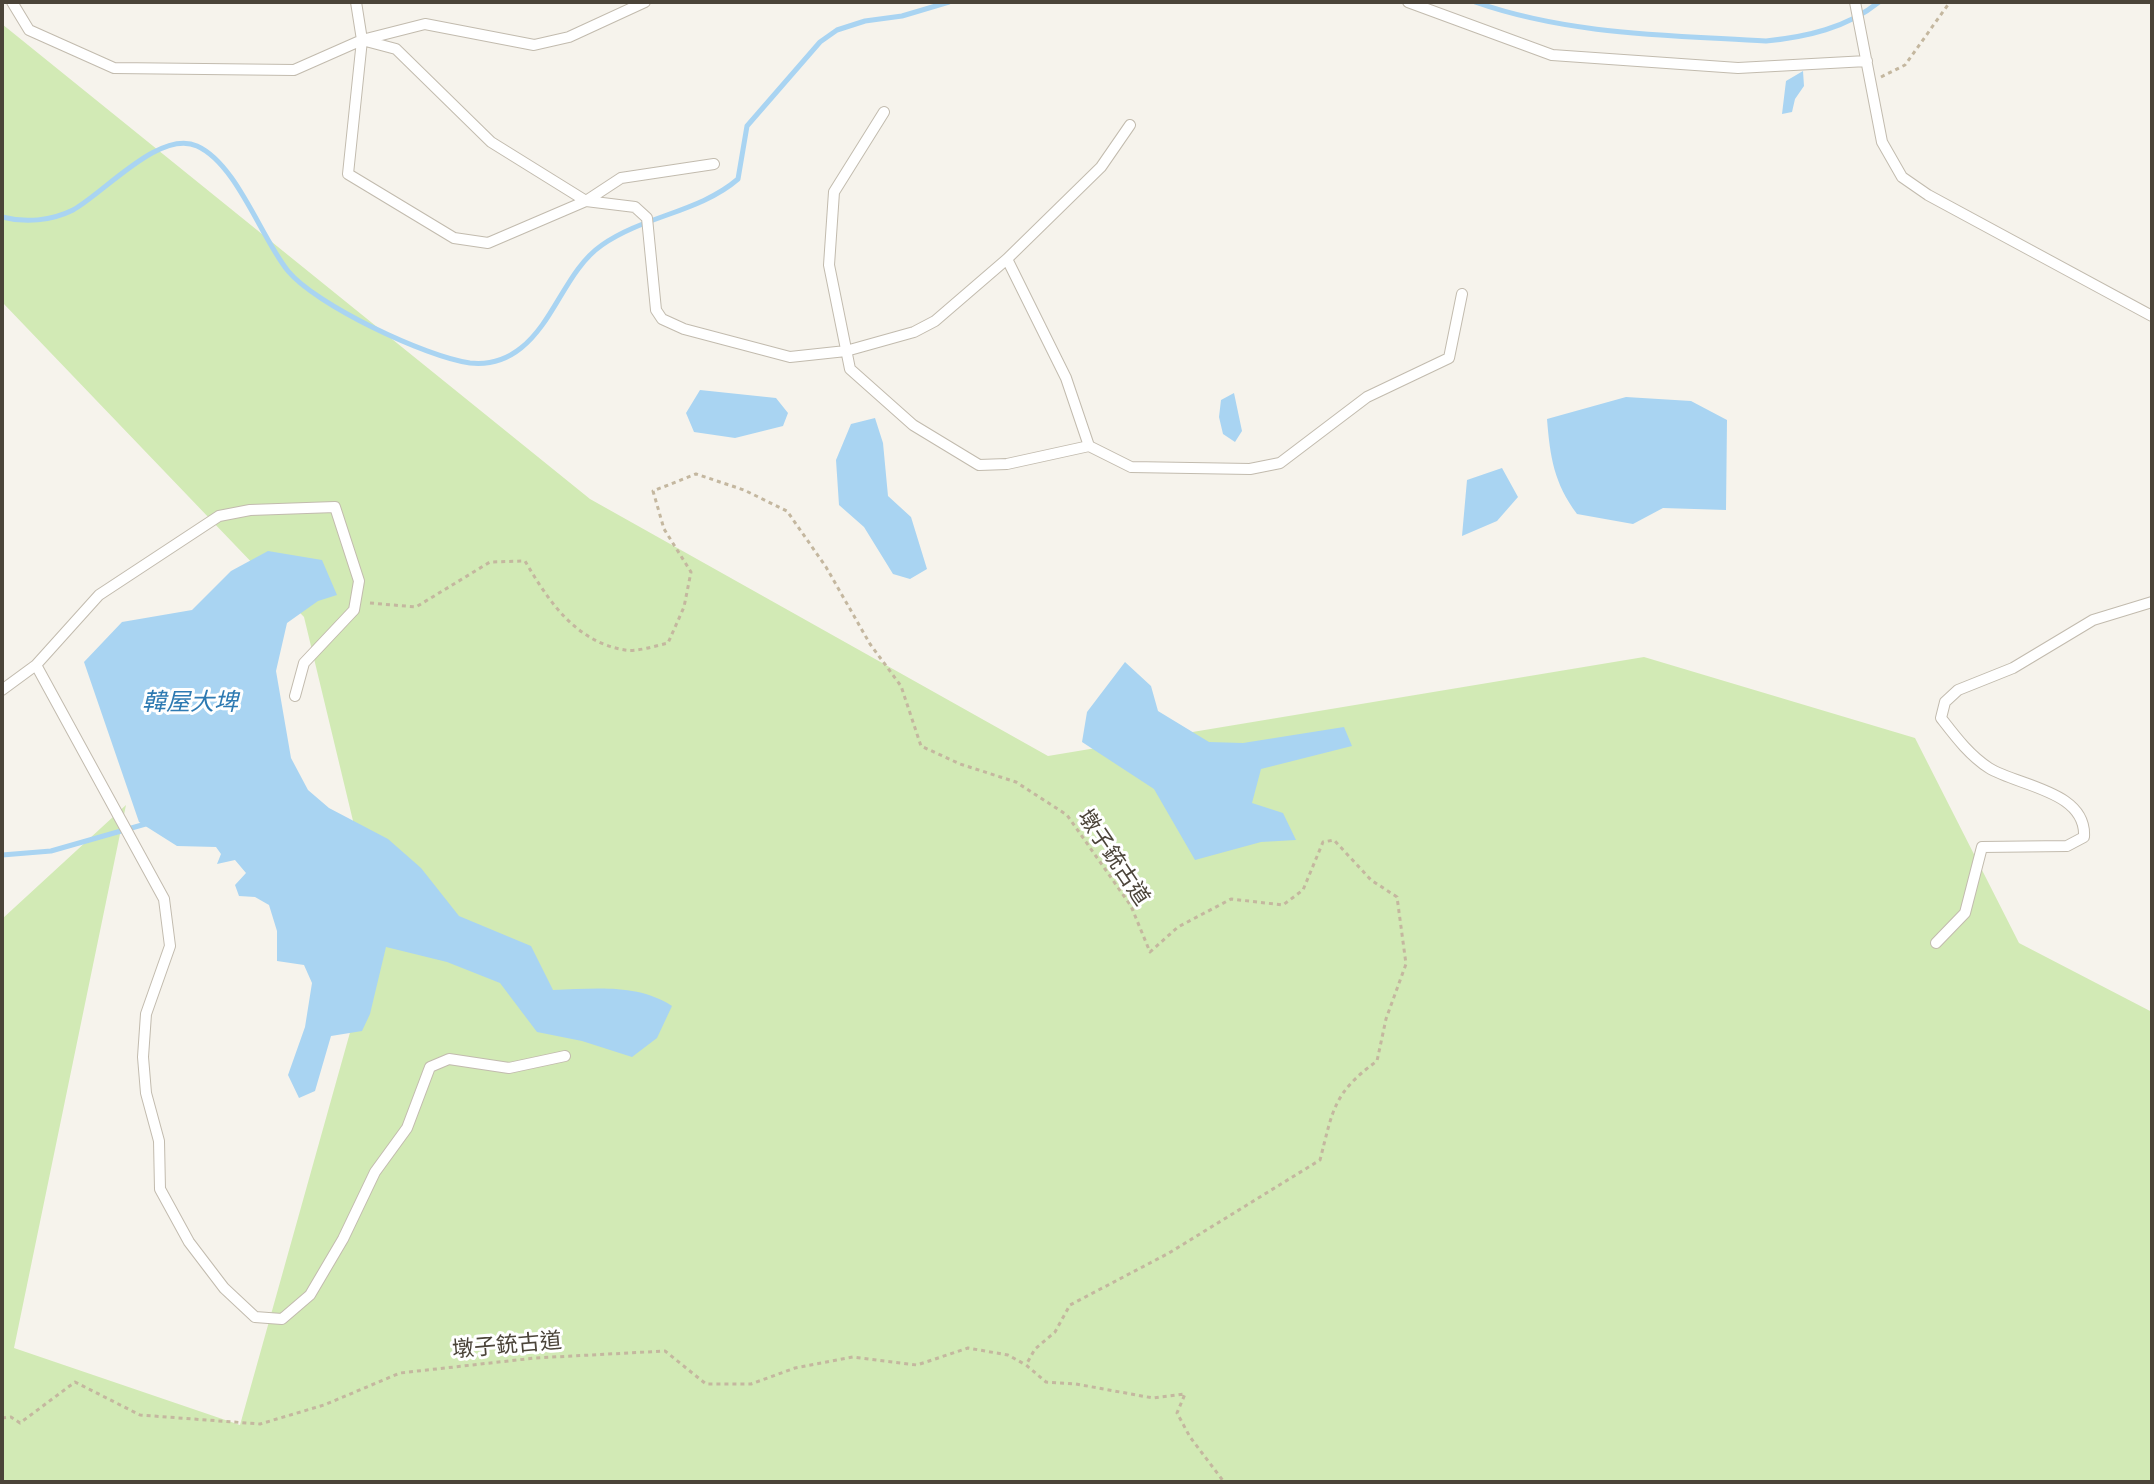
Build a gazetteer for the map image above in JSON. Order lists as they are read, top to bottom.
{
  "streets": {
    "path": ["墩子銃古道"]
  },
  "water": ["韓屋大埤"]
}
